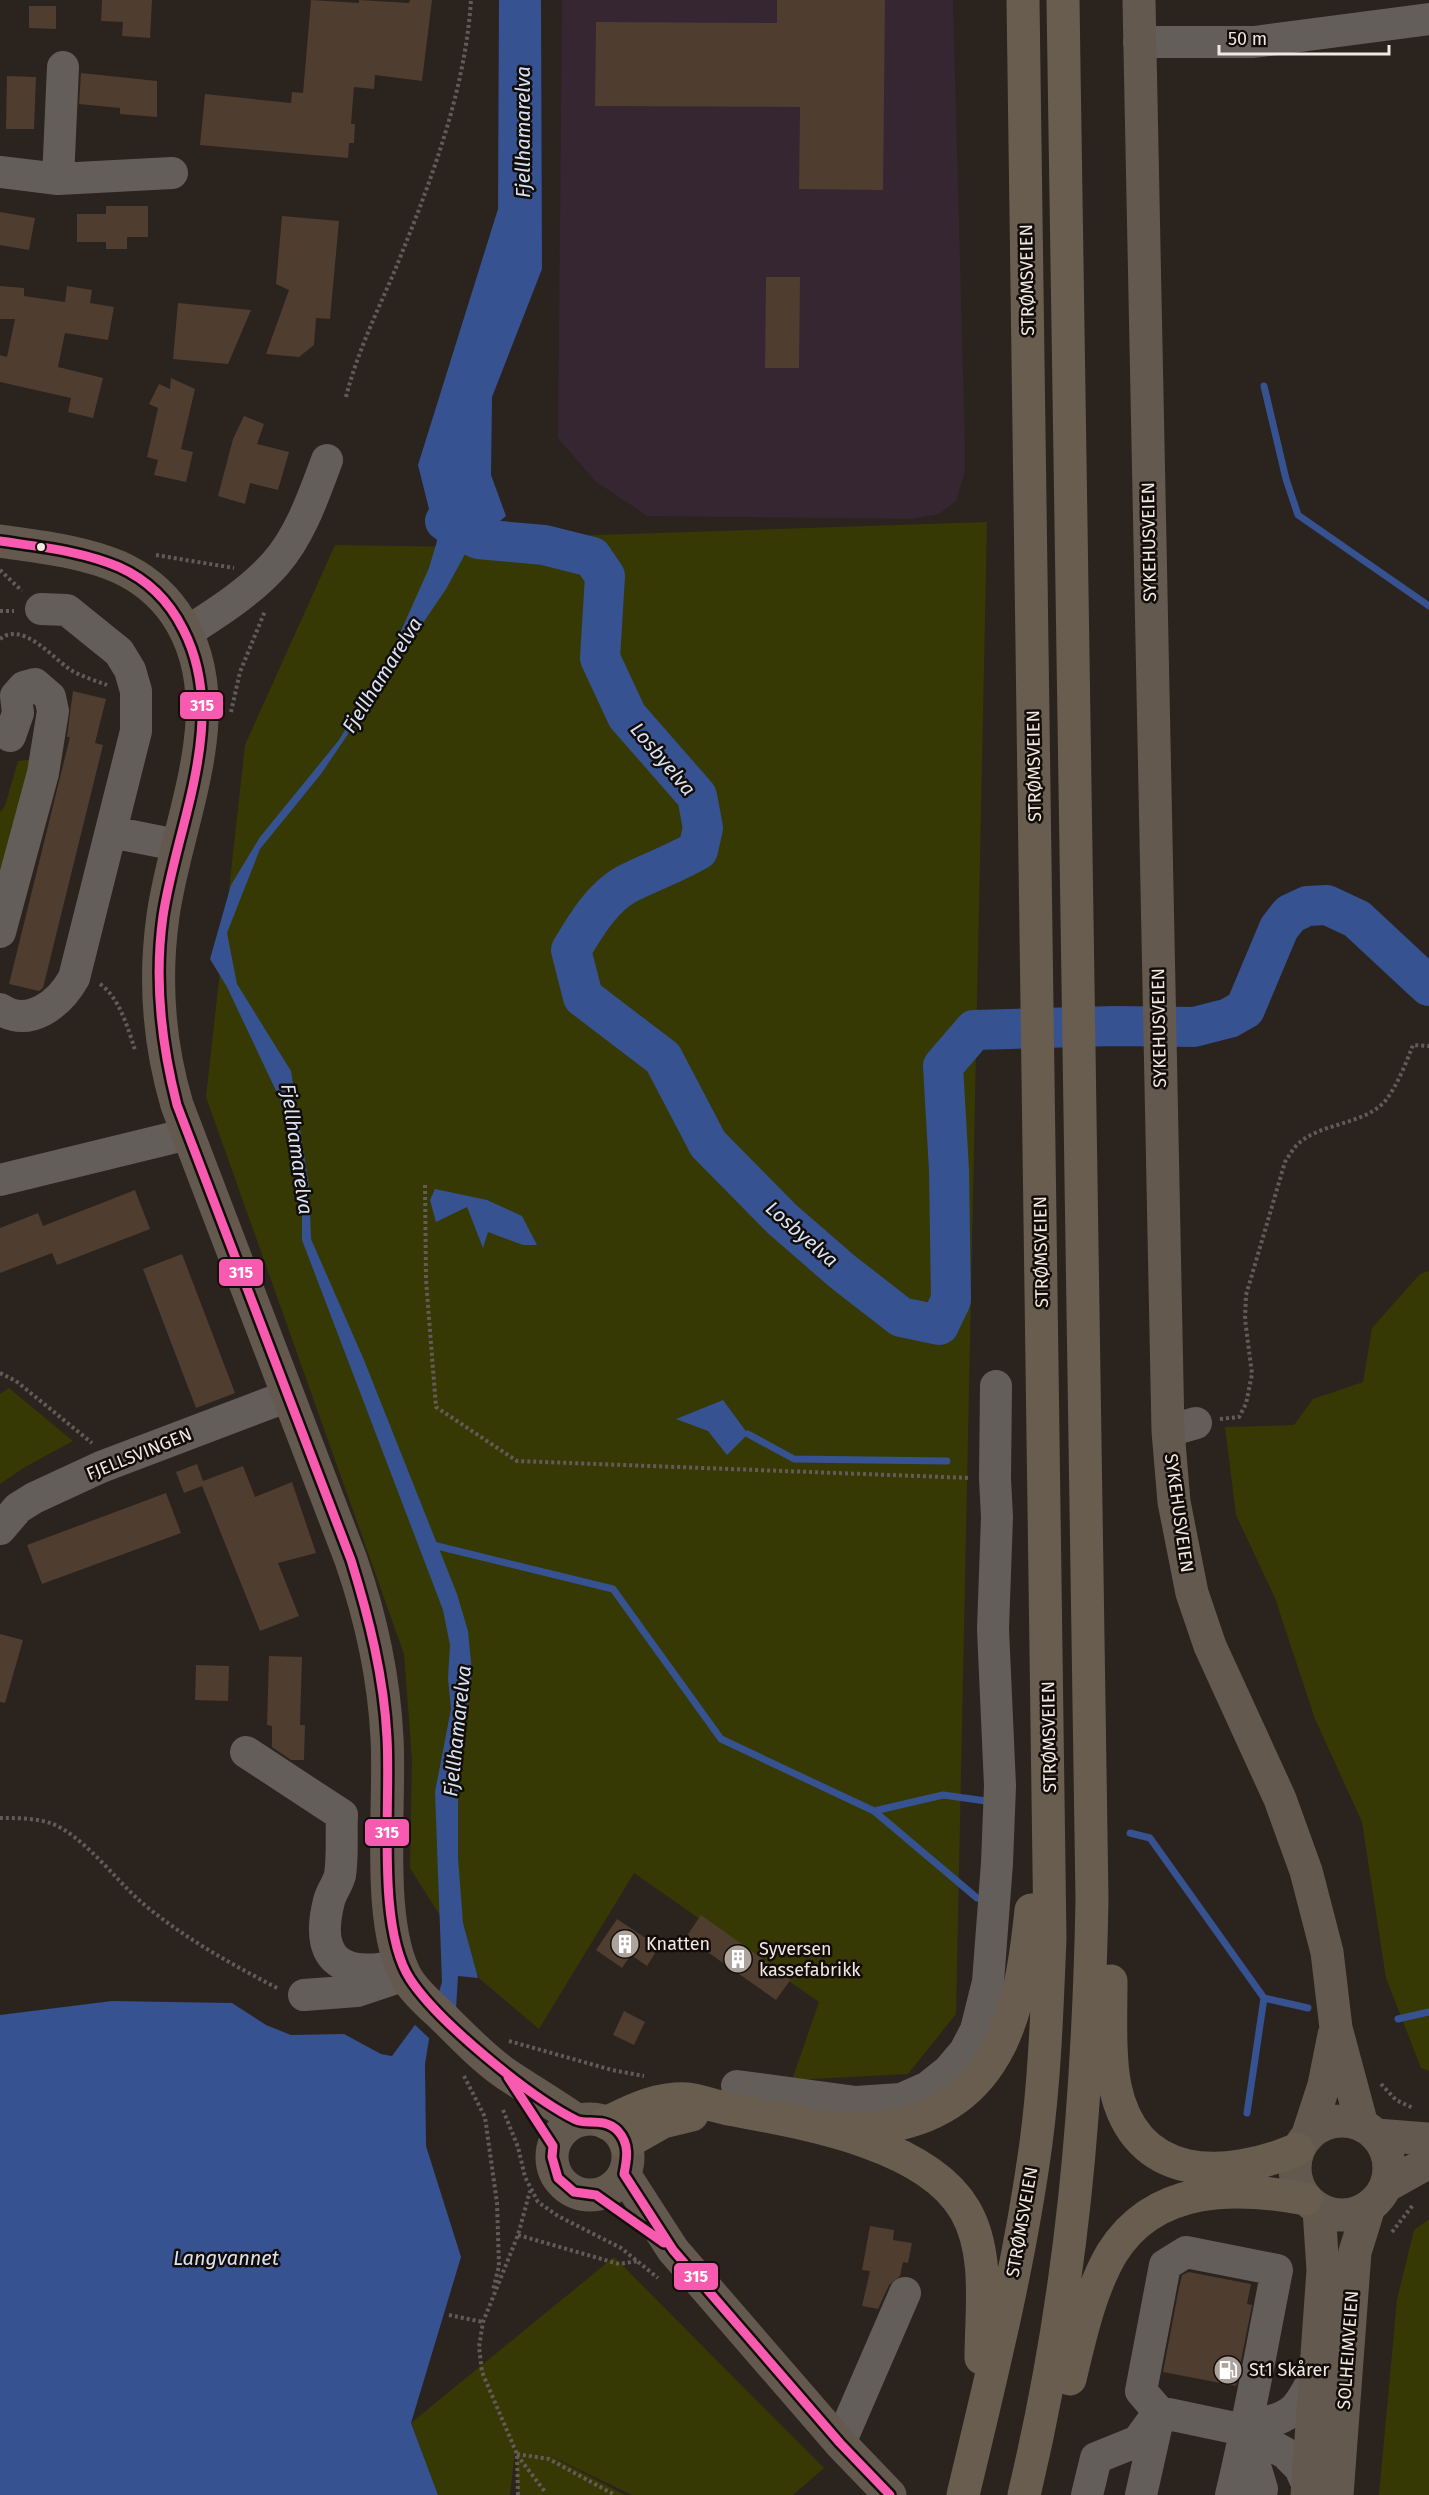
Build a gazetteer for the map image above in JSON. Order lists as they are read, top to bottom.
{
  "streets": {
    "highway": ["STRØMSVEIEN"],
    "main road": ["SYKEHUSVEIEN", "SOLHEIMVEIEN"],
    "street": ["FJELLSVINGEN"]
  },
  "crossings": [
    ["SYKEHUSVEIEN", "SOLHEIMVEIEN"]
  ],
  "water": ["Fjellhamarelva", "Losbyelva", "Langvannet"],
  "places": {
    "building": ["Knatten", "Syversen kassefabrikk"],
    "fuel station": ["St1 Skårer"]
  },
  "lines": ["transit line 315"],
  "scale_bar": "50 m"
}
